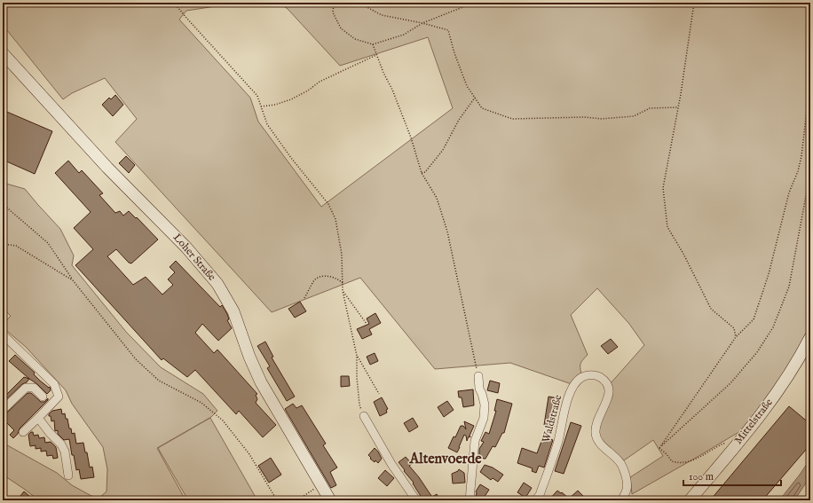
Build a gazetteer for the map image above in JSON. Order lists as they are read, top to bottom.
{
  "streets": {
    "main road": ["Loher Straße", "Mittelstraße"],
    "street": ["Waldstraße"]
  },
  "districts": ["Altenvoerde"],
  "scale_bar": "100 m"
}
